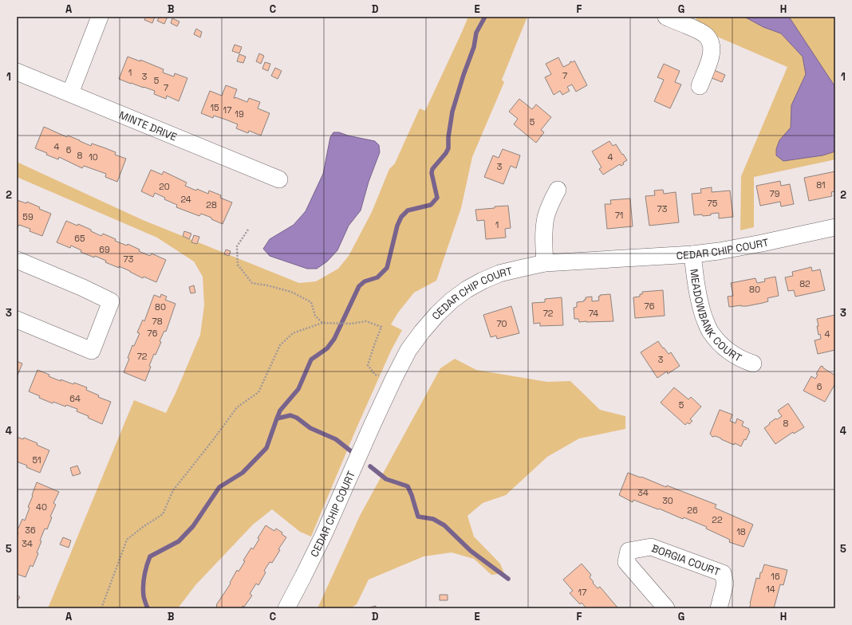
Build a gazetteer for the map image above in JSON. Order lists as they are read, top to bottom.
{
  "streets": {
    "street": [
      "MINTE DRIVE",
      "CEDAR CHIP COURT",
      "MEADOWBANK COURT",
      "BORGIA COURT"
    ]
  },
  "crossings": [
    ["CEDAR CHIP COURT", "MEADOWBANK COURT"]
  ],
  "house_numbers": [
    "1",
    "7",
    "3",
    "5",
    "7",
    "15",
    "17",
    "19",
    "5",
    "4",
    "6",
    "8",
    "10",
    "4",
    "3",
    "81",
    "20",
    "79",
    "24",
    "75",
    "28",
    "73",
    "71",
    "59",
    "1",
    "65",
    "69",
    "73",
    "82",
    "80",
    "76",
    "80",
    "72",
    "74",
    "78",
    "70",
    "76",
    "4",
    "72",
    "3",
    "6",
    "64",
    "5",
    "8",
    "51",
    "34",
    "30",
    "40",
    "26",
    "22",
    "36",
    "18",
    "34",
    "16",
    "14",
    "17"
  ],
  "grid": {
    "columns": [
      "A",
      "B",
      "C",
      "D",
      "E",
      "F",
      "G",
      "H"
    ],
    "rows": [
      "1",
      "2",
      "3",
      "4",
      "5"
    ]
  }
}
